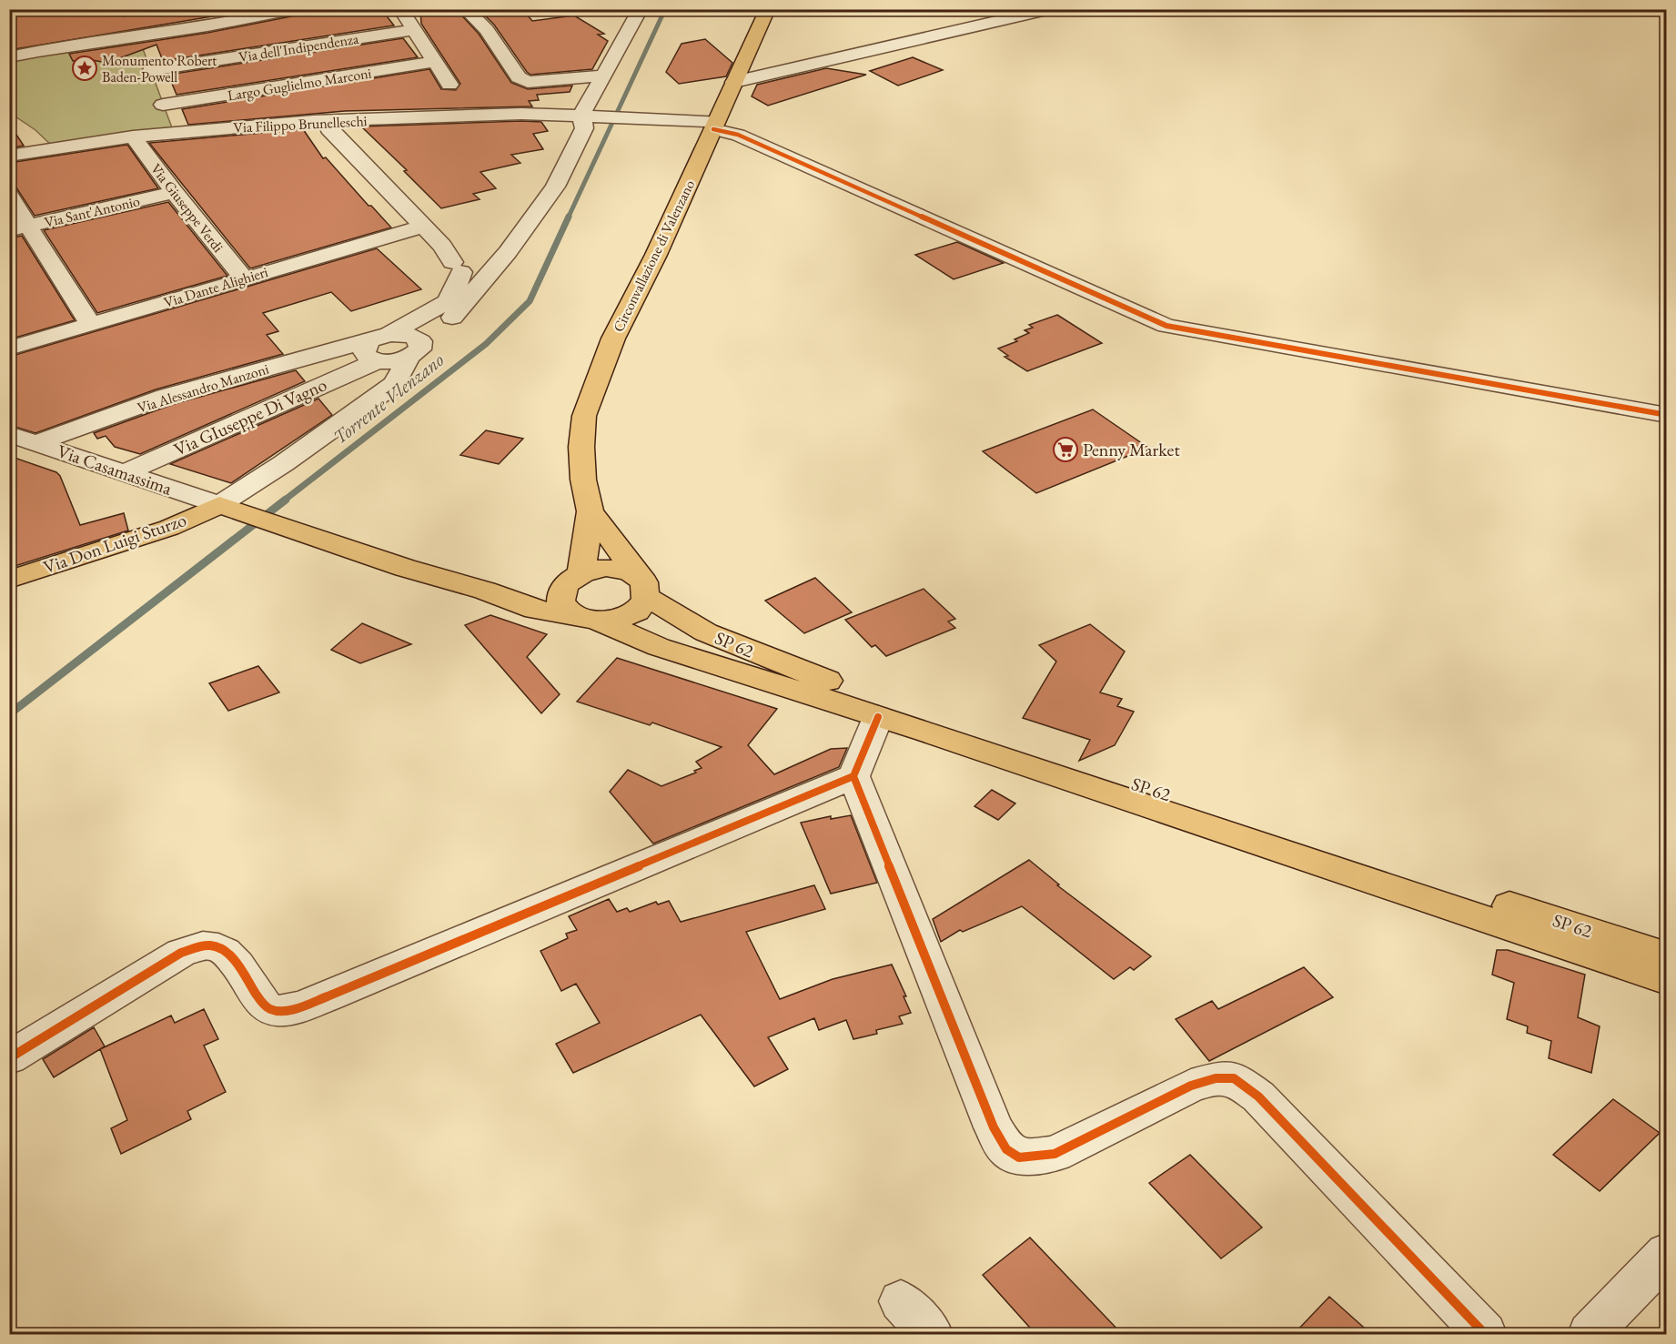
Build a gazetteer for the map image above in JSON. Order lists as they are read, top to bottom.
{
  "streets": {
    "main road": ["Circonvallazione di Valenzano", "Via Don Luigi Sturzo", "SP 62"],
    "street": [
      "Via dell'Indipendenza",
      "Largo Guglielmo Marconi",
      "Via Filippo Brunelleschi",
      "Via Giuseppe Verdi",
      "Via Sant'Antonio",
      "Via Dante Alighieri",
      "Via Alessandro Manzoni",
      "Via GIuseppe Di Vagno",
      "Via Casamassima"
    ]
  },
  "crossings": [
    ["Via Filippo Brunelleschi", "Via Giuseppe Verdi"],
    ["Via Filippo Brunelleschi", "Circonvallazione di Valenzano"],
    ["Via Giuseppe Verdi", "Via Sant'Antonio"],
    ["Via Giuseppe Verdi", "Via Dante Alighieri"],
    ["Via Alessandro Manzoni", "Via GIuseppe Di Vagno"],
    ["Via Alessandro Manzoni", "Via Casamassima"],
    ["Via GIuseppe Di Vagno", "Via Casamassima"],
    ["Via Casamassima", "Via Don Luigi Sturzo"]
  ],
  "water": ["Torrente Vlenzano"],
  "places": {
    "place": ["Monumento Robert Baden-Powell"],
    "supermarket": ["Penny Market"]
  }
}
